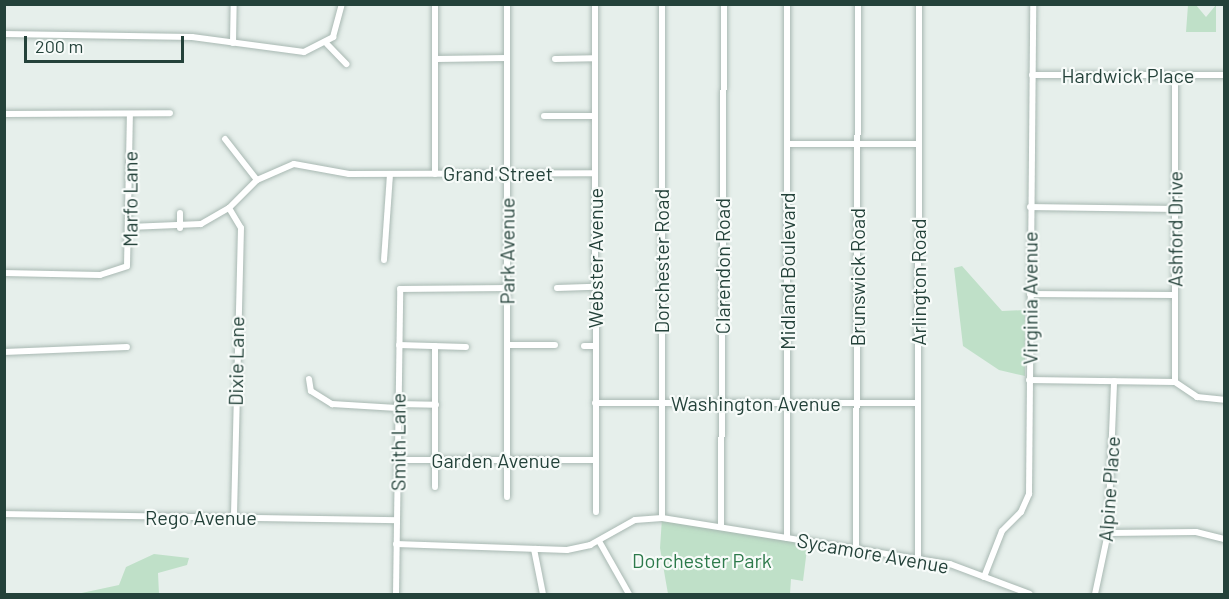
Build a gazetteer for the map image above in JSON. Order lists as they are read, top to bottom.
{
  "streets": {
    "street": [
      "Hardwick Place",
      "Grand Street",
      "Marfo Lane",
      "Ashford Drive",
      "Park Avenue",
      "Webster Avenue",
      "Dorchester Road",
      "Clarendon Road",
      "Midland Boulevard",
      "Brunswick Road",
      "Arlington Road",
      "Virginia Avenue",
      "Dixie Lane",
      "Washington Avenue",
      "Smith Lane",
      "Garden Avenue",
      "Alpine Place",
      "Rego Avenue",
      "Sycamore Avenue"
    ]
  },
  "crossings": [
    ["Hardwick Place", "Ashford Drive"],
    ["Hardwick Place", "Virginia Avenue"],
    ["Grand Street", "Park Avenue"],
    ["Grand Street", "Webster Avenue"],
    ["Park Avenue", "Smith Lane"],
    ["Park Avenue", "Garden Avenue"],
    ["Webster Avenue", "Washington Avenue"],
    ["Webster Avenue", "Garden Avenue"],
    ["Dorchester Road", "Washington Avenue"],
    ["Dorchester Road", "Sycamore Avenue"],
    ["Clarendon Road", "Washington Avenue"],
    ["Clarendon Road", "Sycamore Avenue"],
    ["Midland Boulevard", "Washington Avenue"],
    ["Midland Boulevard", "Sycamore Avenue"],
    ["Brunswick Road", "Washington Avenue"],
    ["Brunswick Road", "Sycamore Avenue"],
    ["Arlington Road", "Washington Avenue"],
    ["Arlington Road", "Sycamore Avenue"],
    ["Virginia Avenue", "Sycamore Avenue"],
    ["Dixie Lane", "Rego Avenue"],
    ["Smith Lane", "Garden Avenue"],
    ["Smith Lane", "Rego Avenue"],
    ["Smith Lane", "Sycamore Avenue"]
  ],
  "parks": ["Dorchester Park"],
  "scale_bar": "200 m"
}
